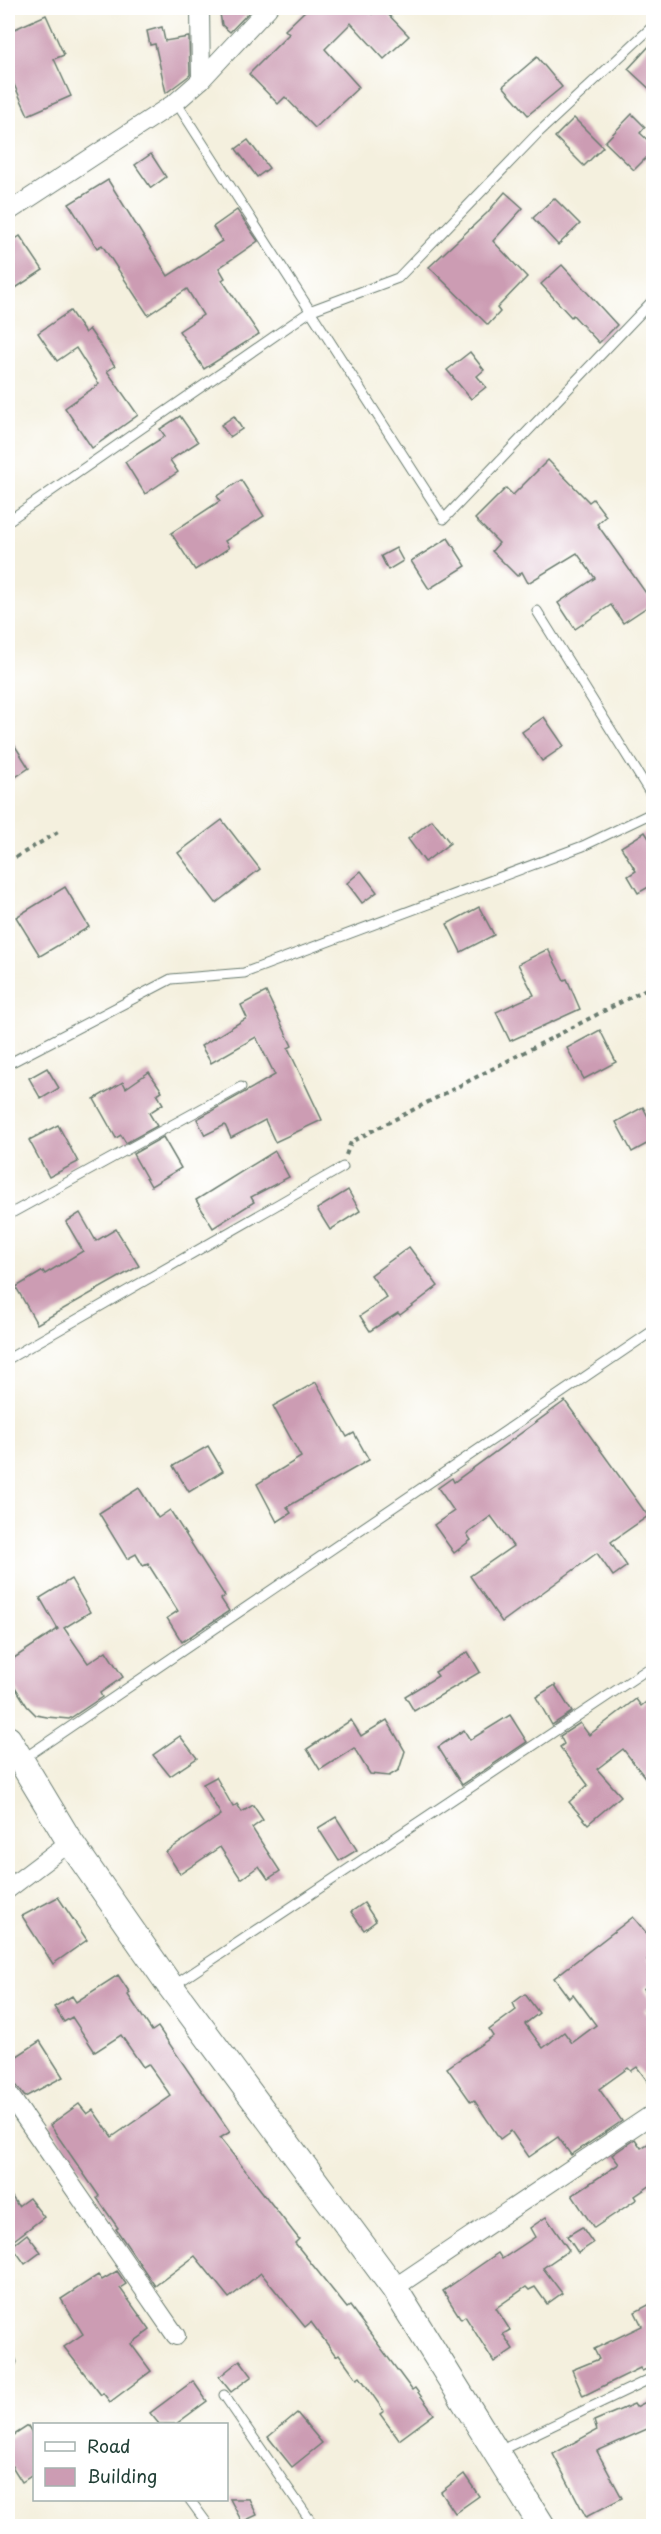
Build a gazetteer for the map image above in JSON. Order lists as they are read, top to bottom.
{
  "legend": ["Road", "Building"]
}
